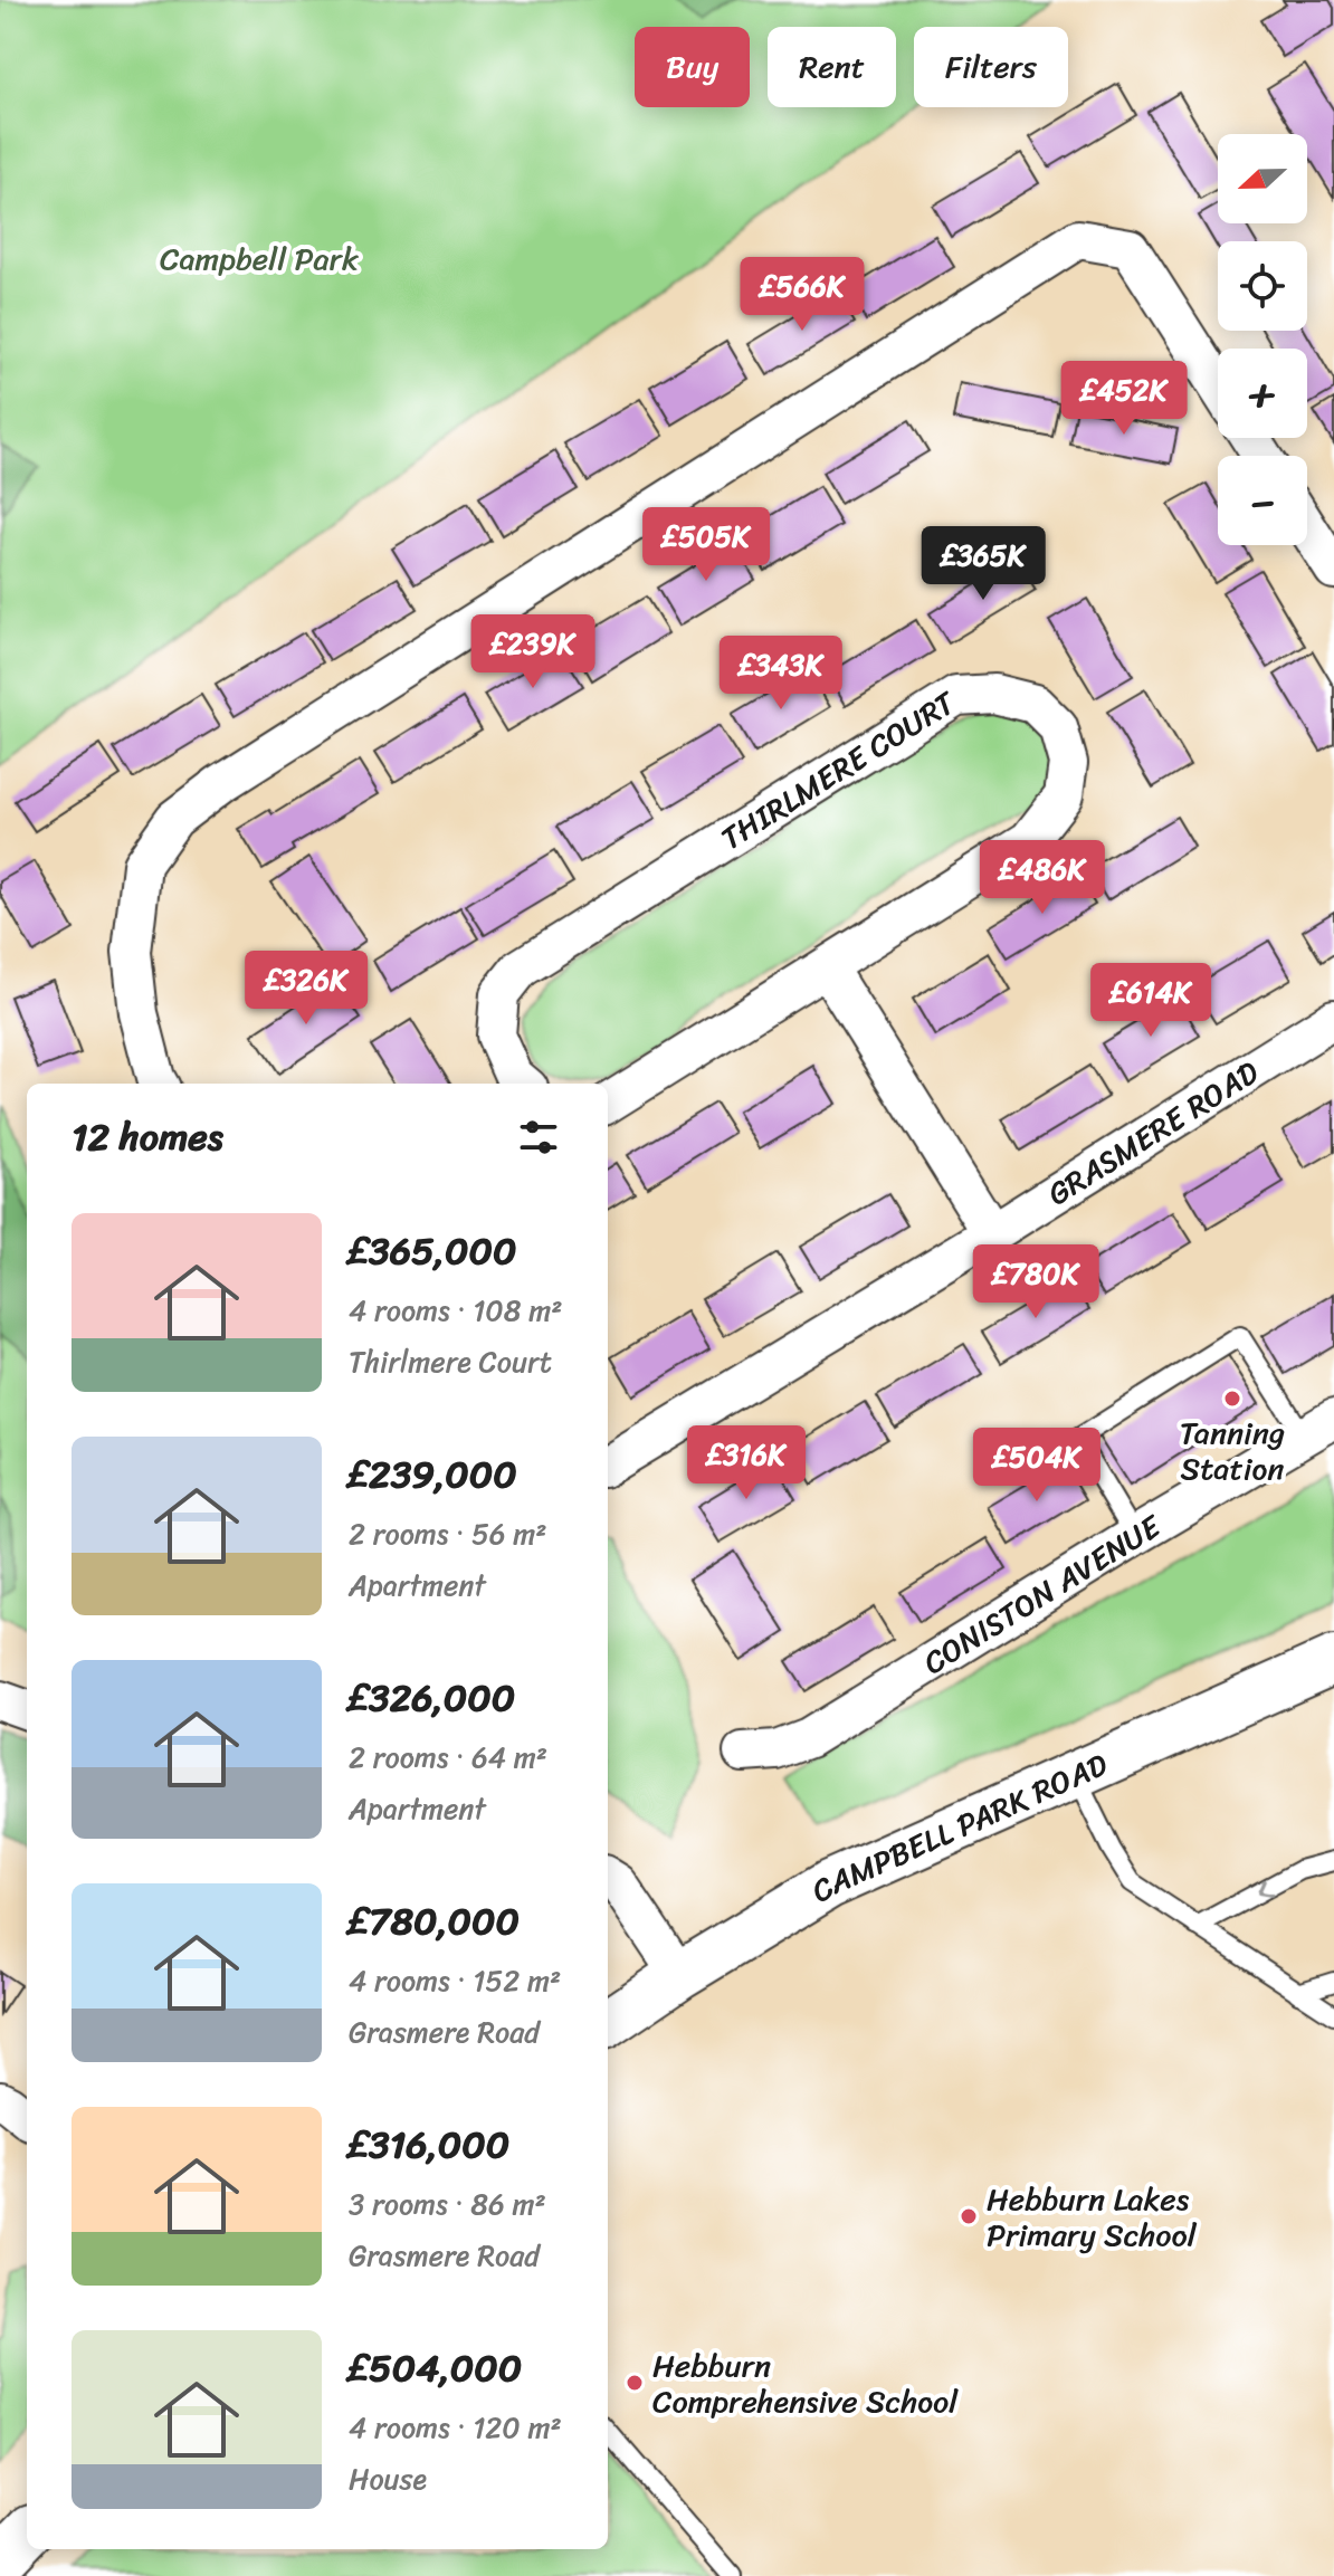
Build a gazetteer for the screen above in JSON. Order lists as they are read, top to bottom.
{
  "streets": {
    "street": [
      "THIRLMERE COURT",
      "GRASMERE ROAD",
      "CONISTON AVENUE",
      "CAMPBELL PARK ROAD"
    ]
  },
  "parks": ["Campbell Park"],
  "places": ["Tanning Station", "Hebburn Lakes Primary School", "Hebburn Comprehensive School"],
  "north": "left",
  "page": {
    "chip": ["Buy", "Rent", "Filters"],
    "map_buttons": ["+", "−"],
    "price": [
      "£566K",
      "£452K",
      "£505K",
      "£365K",
      "£239K",
      "£343K",
      "£486K",
      "£326K",
      "£614K",
      "£780K",
      "£316K",
      "£504K"
    ],
    "heading": "12 homes",
    "list": [
      {
        "name": "£365,000",
        "note": "4 rooms · 108 m² · Thirlmere Court"
      },
      {
        "name": "£239,000",
        "note": "2 rooms · 56 m² · Apartment"
      },
      {
        "name": "£326,000",
        "note": "2 rooms · 64 m² · Apartment"
      },
      {
        "name": "£780,000",
        "note": "4 rooms · 152 m² · Grasmere Road"
      },
      {
        "name": "£316,000",
        "note": "3 rooms · 86 m² · Grasmere Road"
      },
      {
        "name": "£504,000",
        "note": "4 rooms · 120 m² · House"
      }
    ]
  }
}
